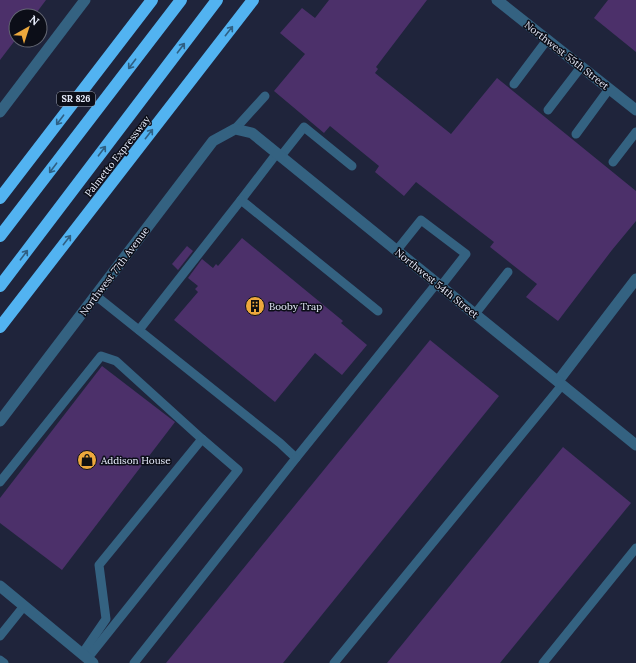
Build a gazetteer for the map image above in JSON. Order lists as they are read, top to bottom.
{
  "streets": {
    "highway": ["SR 826", "Palmetto Expressway"],
    "street": ["Northwest 55th Street", "Northwest 77th Avenue", "Northwest 54th Street"]
  },
  "crossings": [
    ["Northwest 77th Avenue", "Northwest 54th Street"]
  ],
  "places": {
    "building": ["Booby Trap"],
    "shop": ["Addison House"]
  },
  "north": "top right"
}
